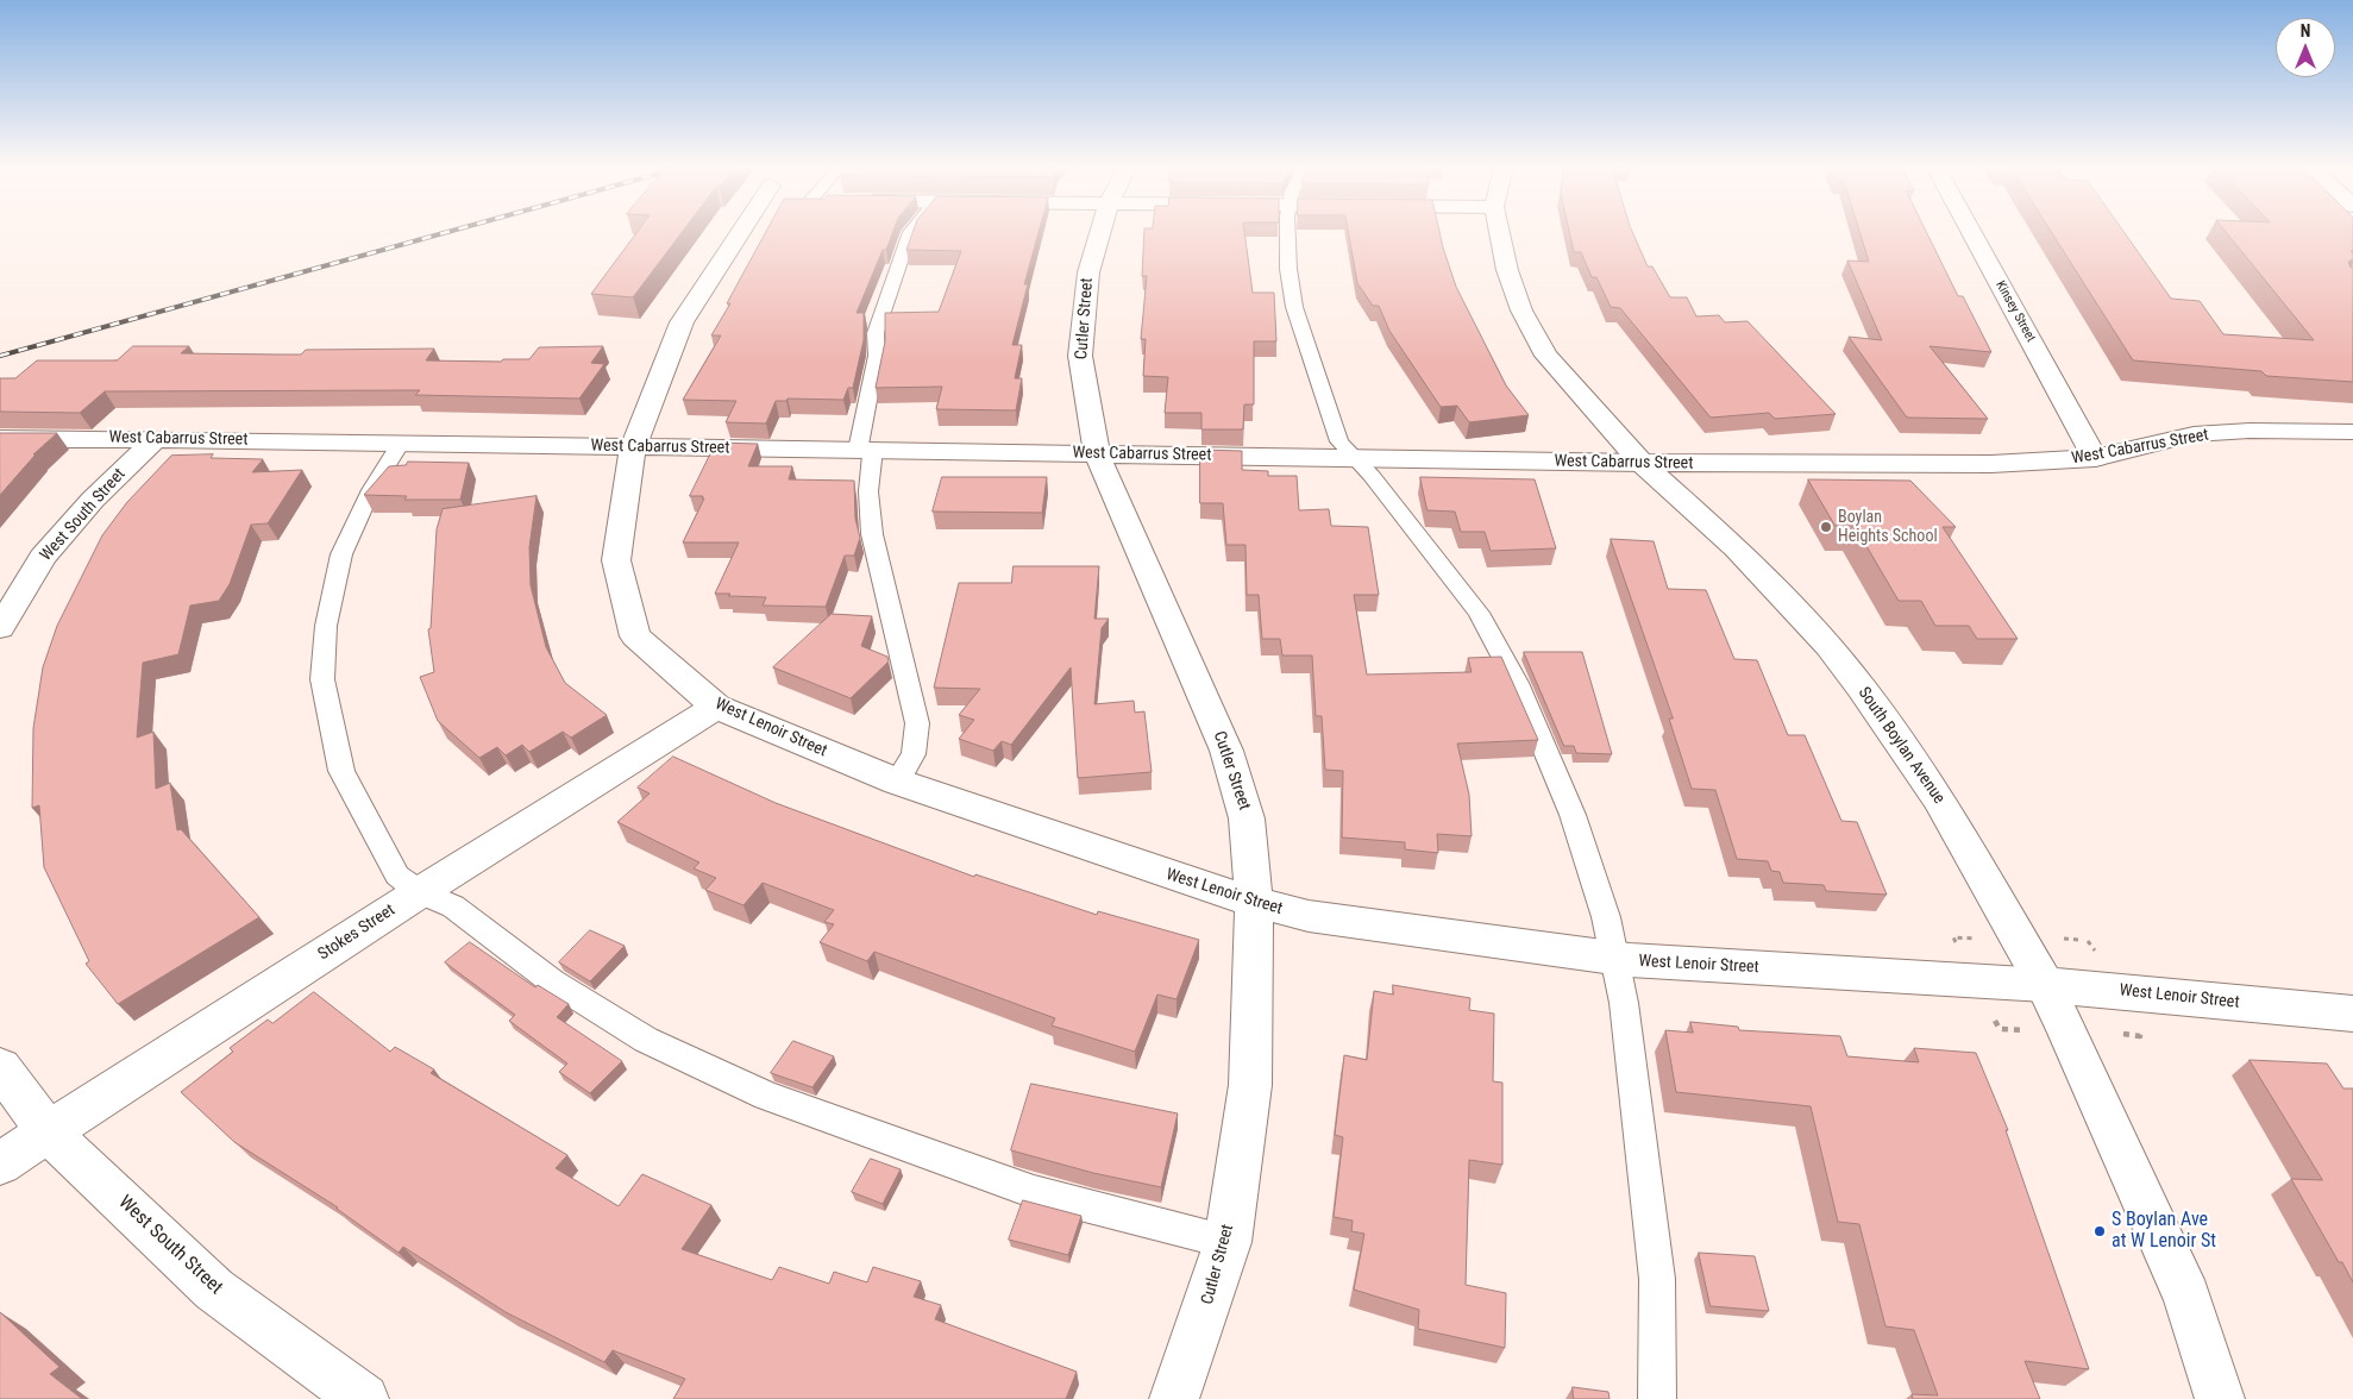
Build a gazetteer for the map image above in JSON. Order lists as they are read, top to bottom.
{
  "streets": {
    "street": [
      "Kinsey Street",
      "Cutler Street",
      "West Cabarrus Street",
      "West South Street",
      "West Lenoir Street",
      "South Boylan Avenue",
      "Stokes Street"
    ]
  },
  "crossings": [
    ["Kinsey Street", "West Cabarrus Street"],
    ["Cutler Street", "West Cabarrus Street"],
    ["Cutler Street", "West Lenoir Street"],
    ["West Cabarrus Street", "West South Street"],
    ["West Cabarrus Street", "West Lenoir Street"],
    ["West Cabarrus Street", "South Boylan Avenue"],
    ["West South Street", "Stokes Street"],
    ["West Lenoir Street", "South Boylan Avenue"],
    ["West Lenoir Street", "Stokes Street"]
  ],
  "places": ["Boylan Heights School", "S Boylan Ave at W Lenoir St"],
  "north": "top"
}
